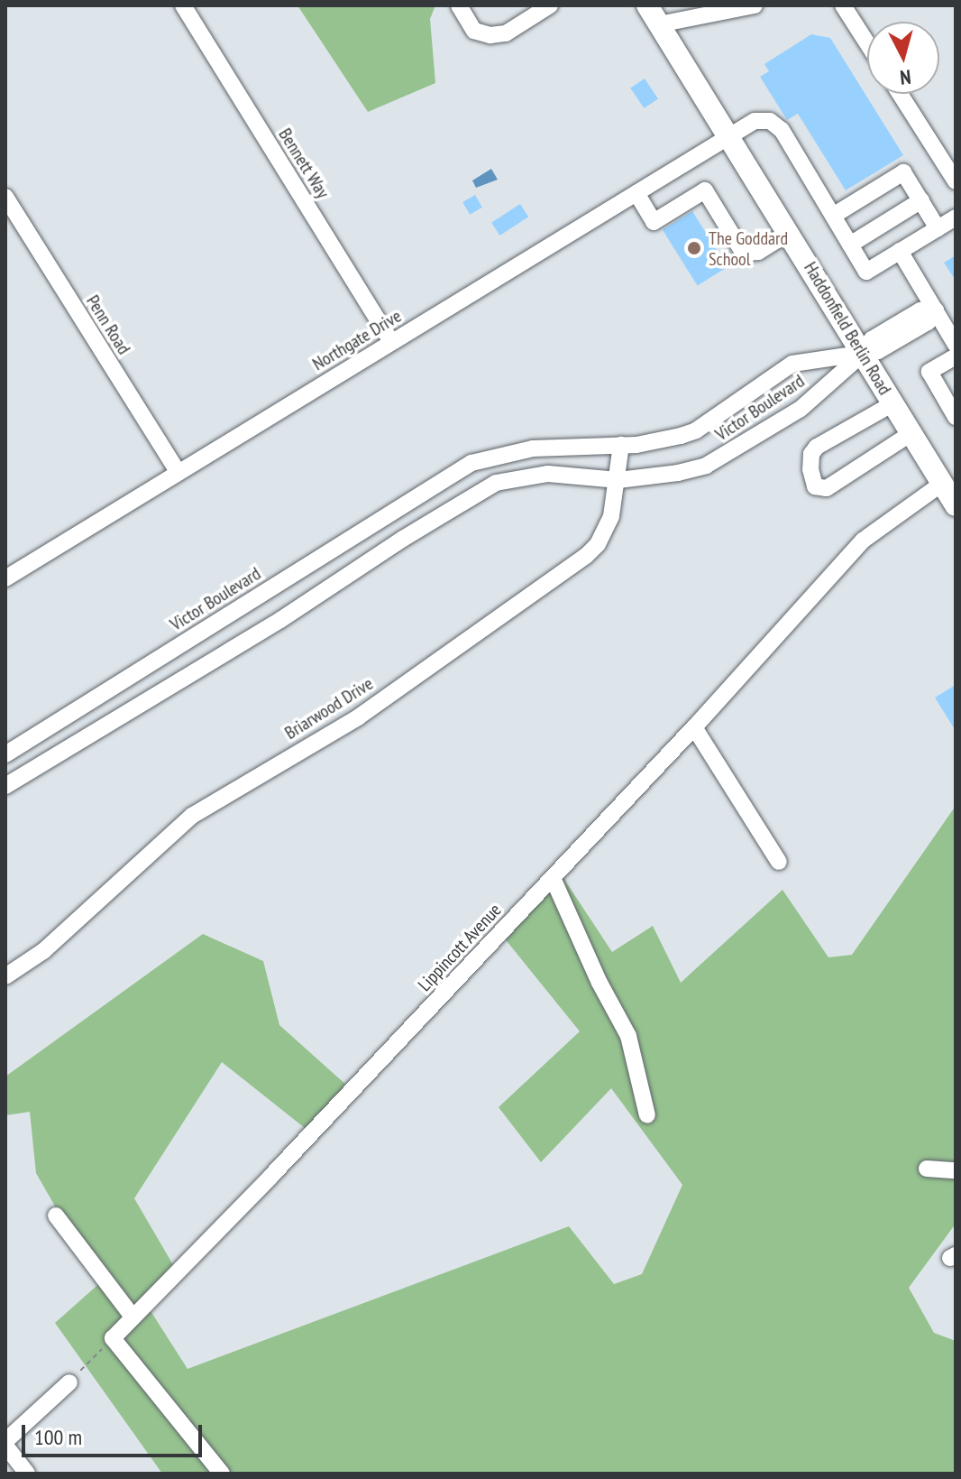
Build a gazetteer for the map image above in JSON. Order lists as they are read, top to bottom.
{
  "streets": {
    "main road": ["Haddonfield Berlin Road"],
    "street": [
      "Bennett Way",
      "Penn Road",
      "Northgate Drive",
      "Victor Boulevard",
      "Briarwood Drive",
      "Lippincott Avenue"
    ]
  },
  "crossings": [
    ["Bennett Way", "Northgate Drive"],
    ["Penn Road", "Northgate Drive"],
    ["Haddonfield Berlin Road", "Northgate Drive"],
    ["Haddonfield Berlin Road", "Victor Boulevard"],
    ["Haddonfield Berlin Road", "Lippincott Avenue"],
    ["Victor Boulevard", "Briarwood Drive"]
  ],
  "places": ["The Goddard School"],
  "scale_bar": "100 m",
  "north": "bottom"
}
